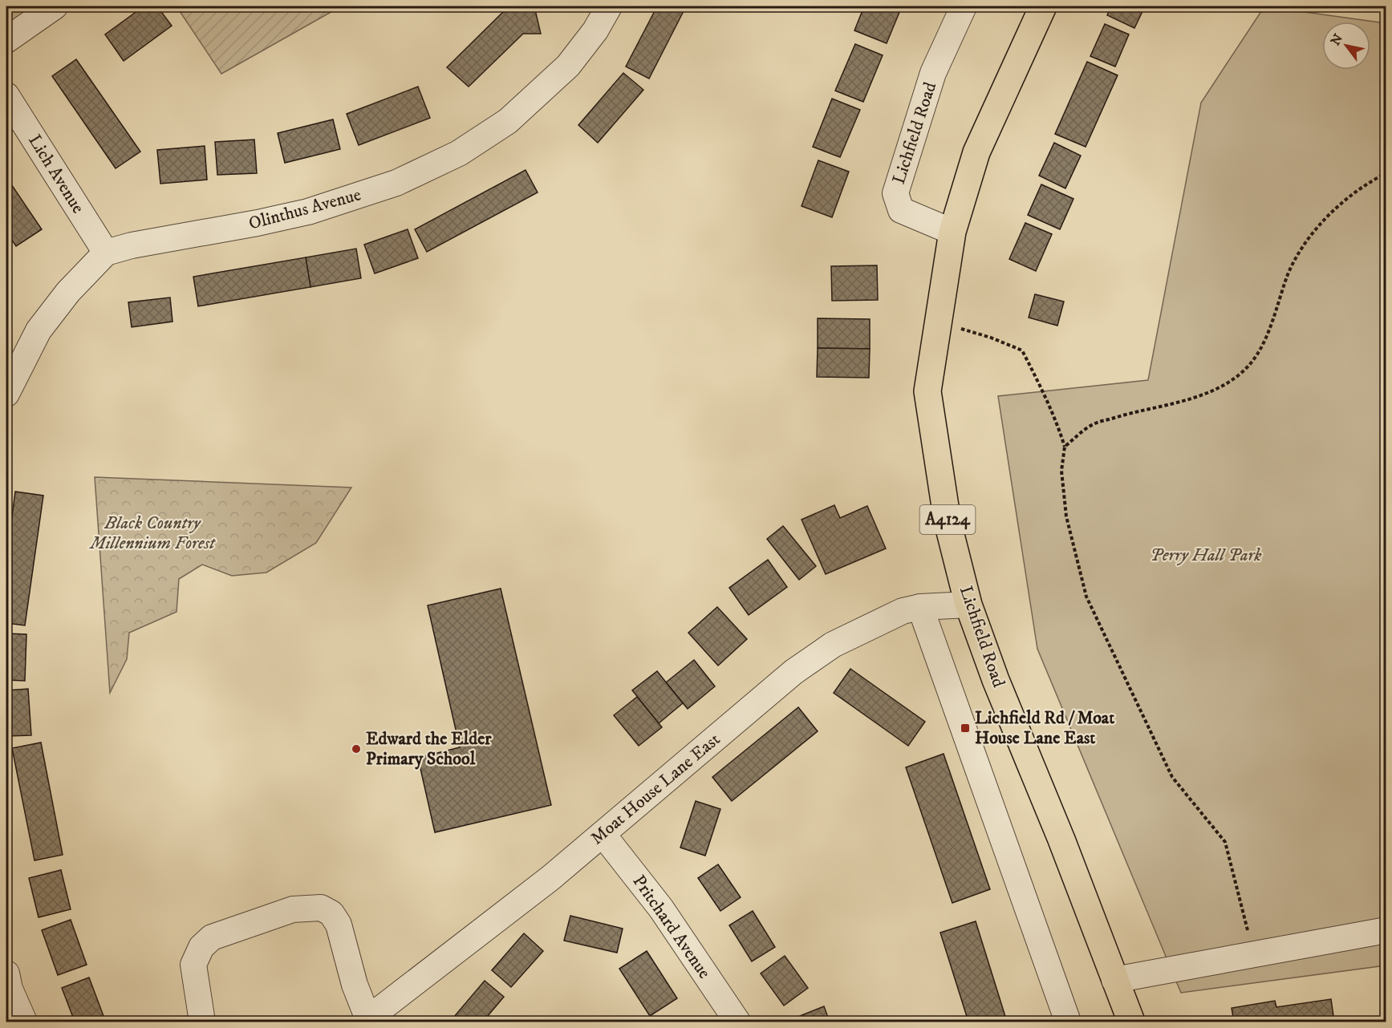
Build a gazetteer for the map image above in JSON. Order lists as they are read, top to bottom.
{
  "streets": {
    "main road": ["Lichfield Road", "A4124"],
    "street": [
      "Lich Avenue",
      "Olinthus Avenue",
      "Moat House Lane East",
      "Pritchard Avenue"
    ]
  },
  "crossings": [
    ["Lichfield Road", "Moat House Lane East"],
    ["Lich Avenue", "Olinthus Avenue"],
    ["Moat House Lane East", "Pritchard Avenue"]
  ],
  "parks": ["Black Country Millennium Forest", "Perry Hall Park"],
  "places": {
    "transit": ["Lichfield Rd / Moat House Lane East"],
    "other": ["Edward the Elder Primary School"]
  },
  "north": "top left"
}
